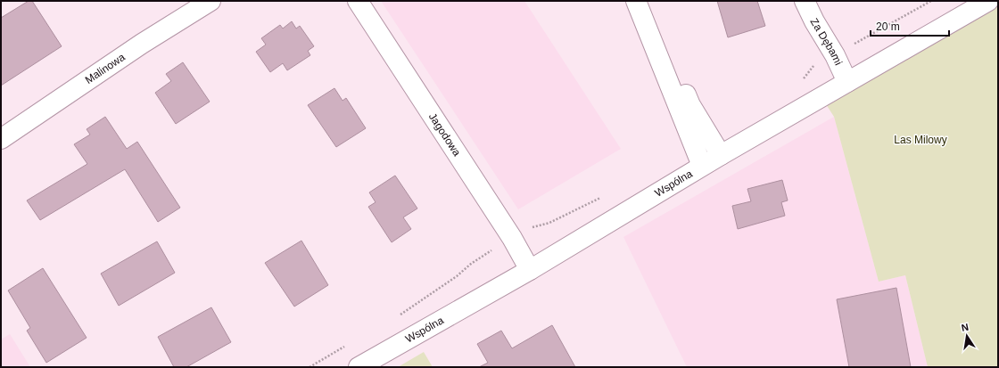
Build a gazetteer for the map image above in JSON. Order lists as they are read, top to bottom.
{
  "streets": {
    "street": [
      "Za Dębami",
      "Malinowa",
      "Jagodowa",
      "Wspólna"
    ]
  },
  "crossings": [
    ["Za Dębami", "Wspólna"],
    ["Jagodowa", "Wspólna"]
  ],
  "parks": ["Las Milowy"],
  "scale_bar": "20 m",
  "north": "top"
}
